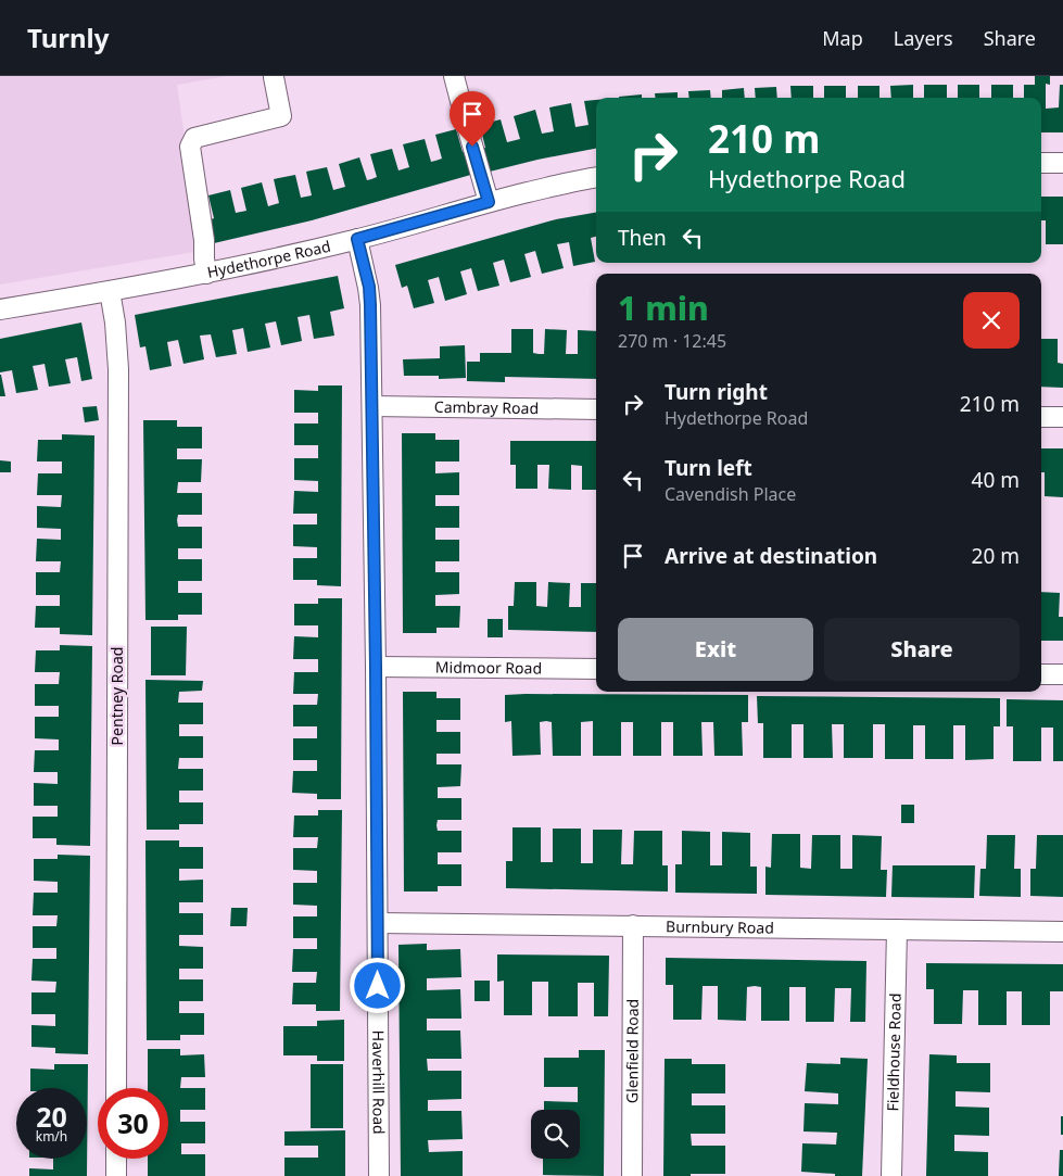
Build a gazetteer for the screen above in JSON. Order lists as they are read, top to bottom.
{
  "streets": {
    "street": [
      "Hydethorpe Road",
      "Cambray Road",
      "Midmoor Road",
      "Pentney Road",
      "Burnbury Road",
      "Glenfield Road",
      "Fieldhouse Road",
      "Haverhill Road"
    ]
  },
  "crossings": [
    ["Hydethorpe Road", "Pentney Road"],
    ["Hydethorpe Road", "Haverhill Road"],
    ["Cambray Road", "Haverhill Road"],
    ["Midmoor Road", "Haverhill Road"],
    ["Burnbury Road", "Glenfield Road"],
    ["Burnbury Road", "Fieldhouse Road"],
    ["Burnbury Road", "Haverhill Road"]
  ],
  "page": {
    "header": "Turnly",
    "nav": ["Map", "Layers", "Share"],
    "turn": ["210 m", "Hydethorpe Road"],
    "then": "Then",
    "heading": ["1 min", "270 m · 12:45"],
    "list": [
      {
        "name": "Turn right",
        "note": "Hydethorpe Road",
        "value": "210 m"
      },
      {
        "name": "Turn left",
        "note": "Cavendish Place",
        "value": "40 m"
      },
      {
        "name": "Arrive at destination",
        "value": "20 m"
      }
    ],
    "buttons": ["Exit", "Share"],
    "speed": "20 km/h",
    "limit": "30"
  }
}
